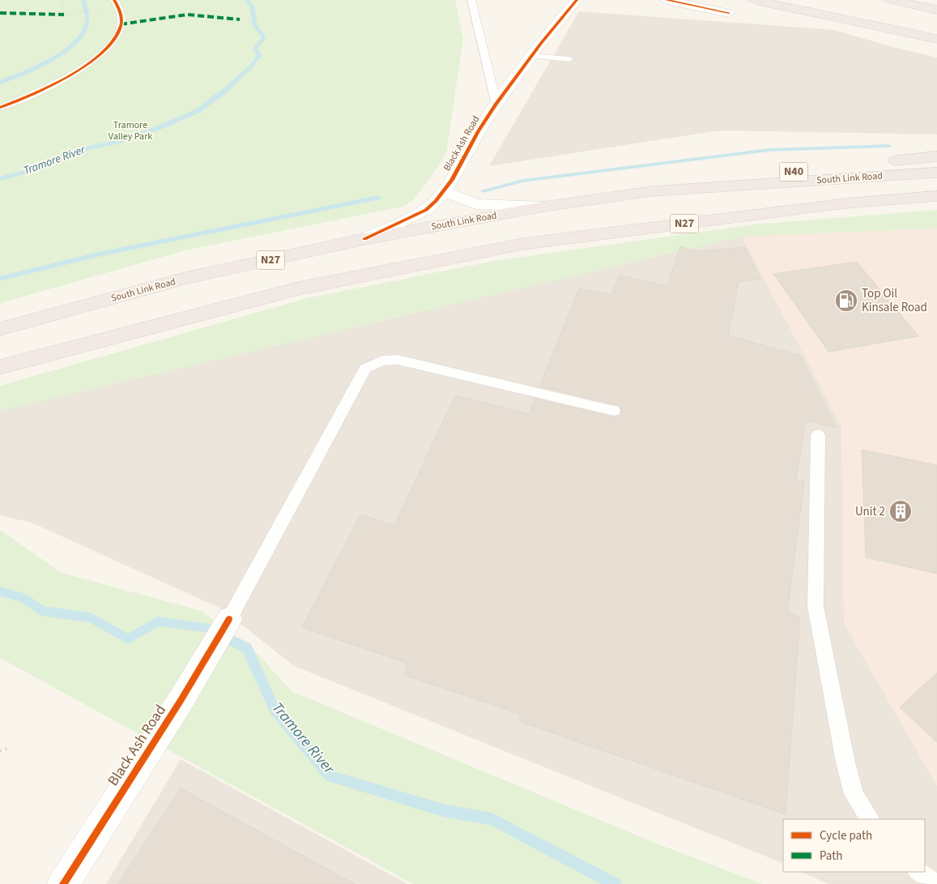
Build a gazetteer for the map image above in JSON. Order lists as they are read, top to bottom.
{
  "streets": {
    "highway": ["N40", "South Link Road", "N27"],
    "street": ["Black Ash Road"]
  },
  "crossings": [
    ["Black Ash Road", "South Link Road"],
    ["N40", "South Link Road"]
  ],
  "water": ["Tramore River"],
  "parks": ["Tramore Valley Park"],
  "places": {
    "fuel station": ["Top Oil Kinsale Road"],
    "building": ["Unit 2"]
  },
  "legend": ["Cycle path", "Path"]
}
